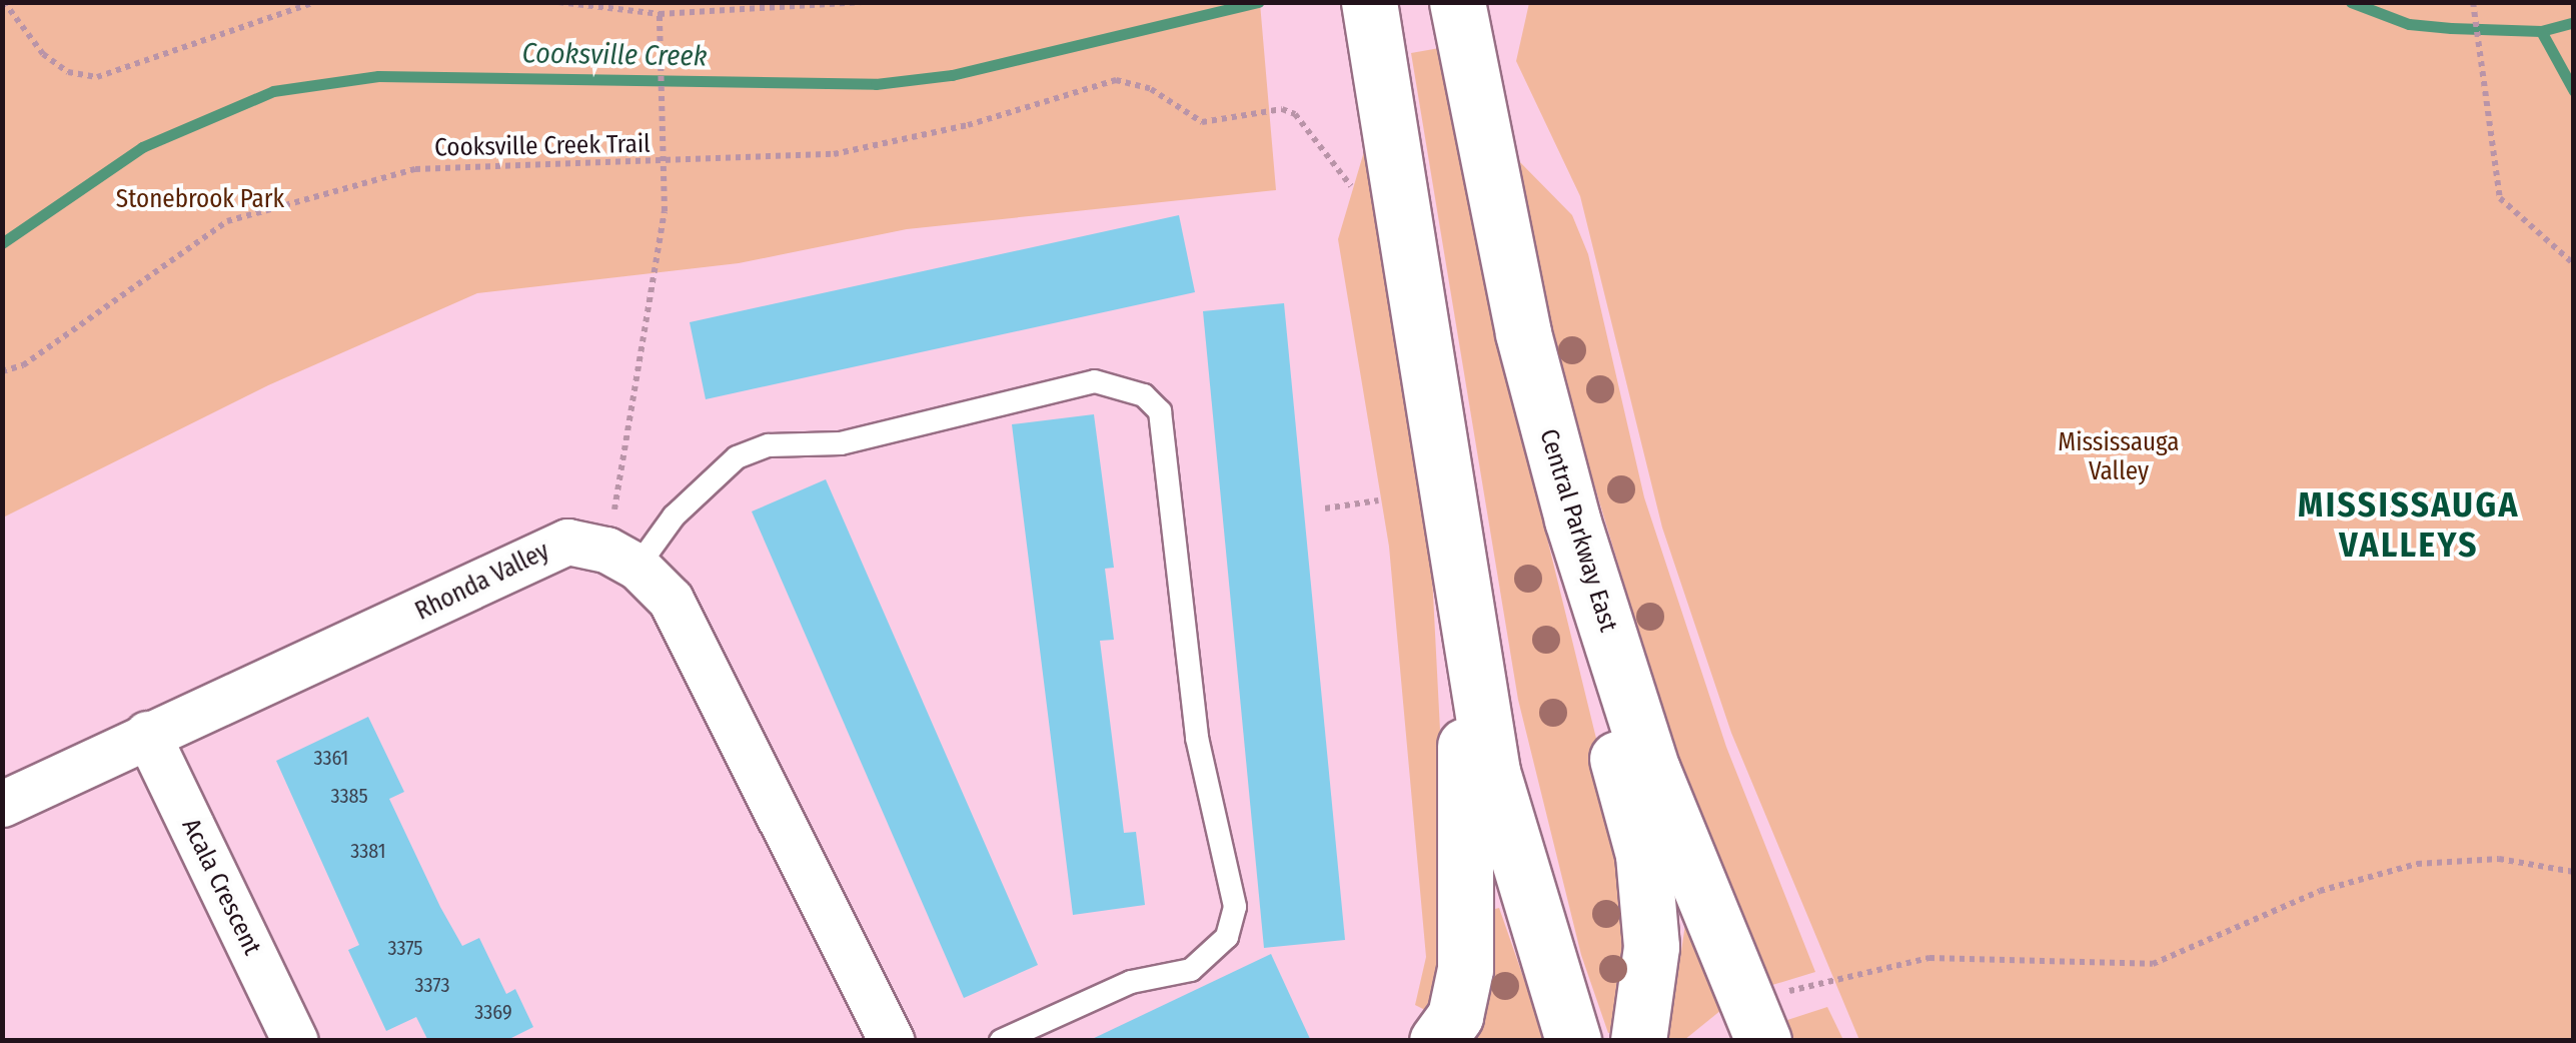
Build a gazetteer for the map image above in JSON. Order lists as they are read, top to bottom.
{
  "streets": {
    "street": ["Central Parkway East", "Rhonda Valley", "Acala Crescent"],
    "path": ["Cooksville Creek Trail"]
  },
  "crossings": [
    ["Rhonda Valley", "Acala Crescent"]
  ],
  "districts": ["MISSISSAUGA VALLEYS"],
  "water": ["Cooksville Creek"],
  "parks": ["Stonebrook Park", "Mississauga Valley"],
  "house_numbers": [
    "3361",
    "3385",
    "3381",
    "3375",
    "3373",
    "3369"
  ]
}
